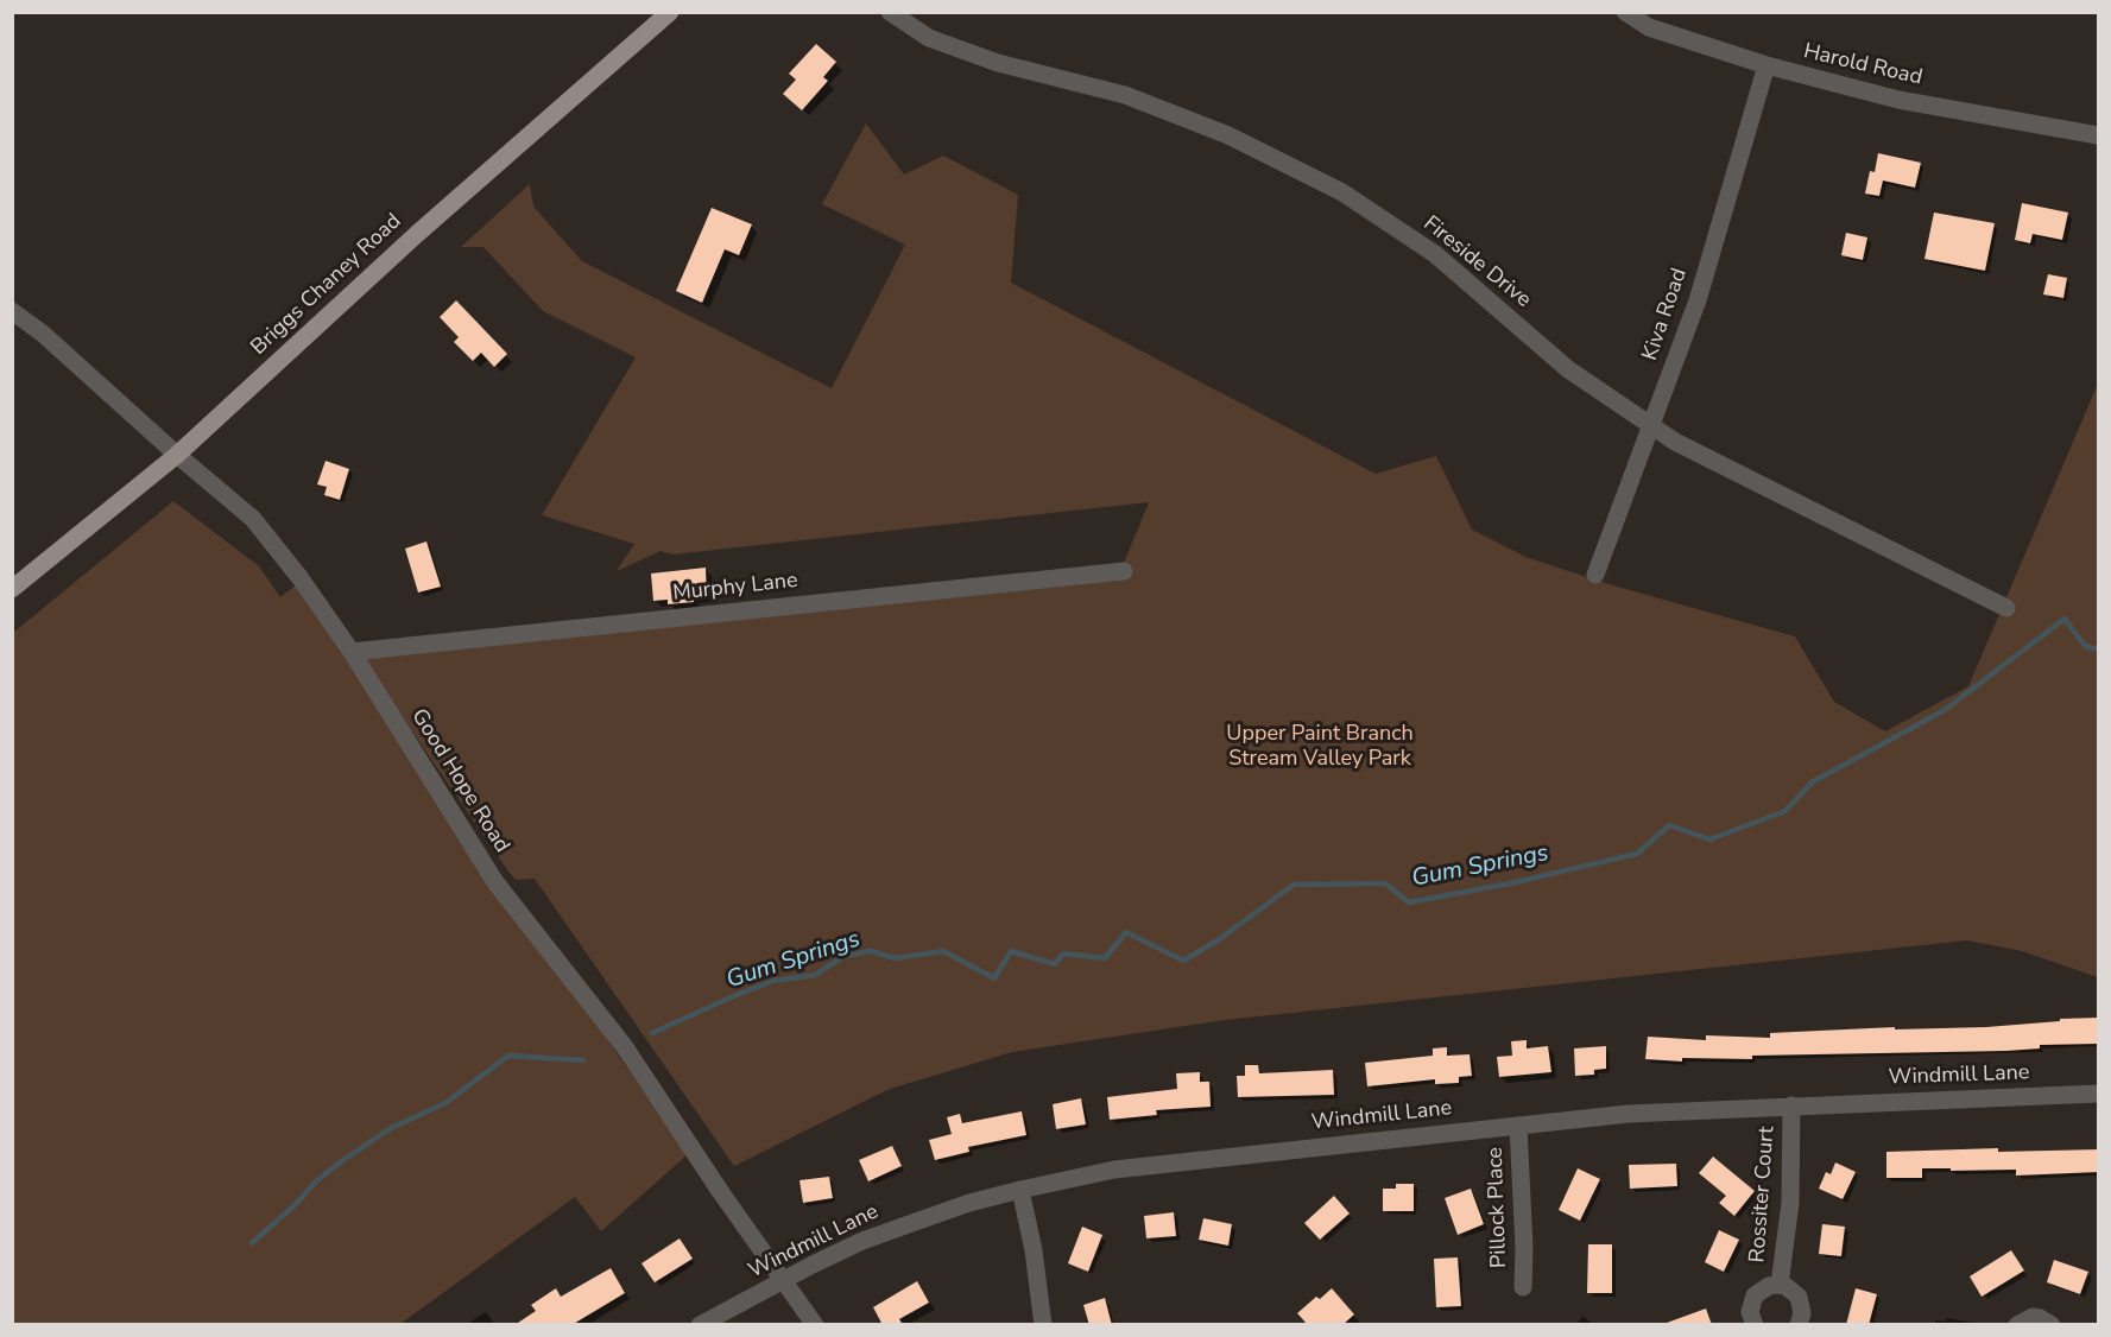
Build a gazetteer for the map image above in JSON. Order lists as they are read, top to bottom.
{
  "streets": {
    "main road": ["Briggs Chaney Road"],
    "street": [
      "Harold Road",
      "Fireside Drive",
      "Kiva Road",
      "Murphy Lane",
      "Good Hope Road",
      "Windmill Lane",
      "Rossiter Court",
      "Pillock Place"
    ]
  },
  "crossings": [
    ["Harold Road", "Kiva Road"],
    ["Fireside Drive", "Kiva Road"],
    ["Briggs Chaney Road", "Good Hope Road"],
    ["Murphy Lane", "Good Hope Road"],
    ["Good Hope Road", "Windmill Lane"],
    ["Windmill Lane", "Rossiter Court"],
    ["Windmill Lane", "Pillock Place"]
  ],
  "water": ["Gum Springs"],
  "parks": ["Upper Paint Branch Stream Valley Park"]
}
